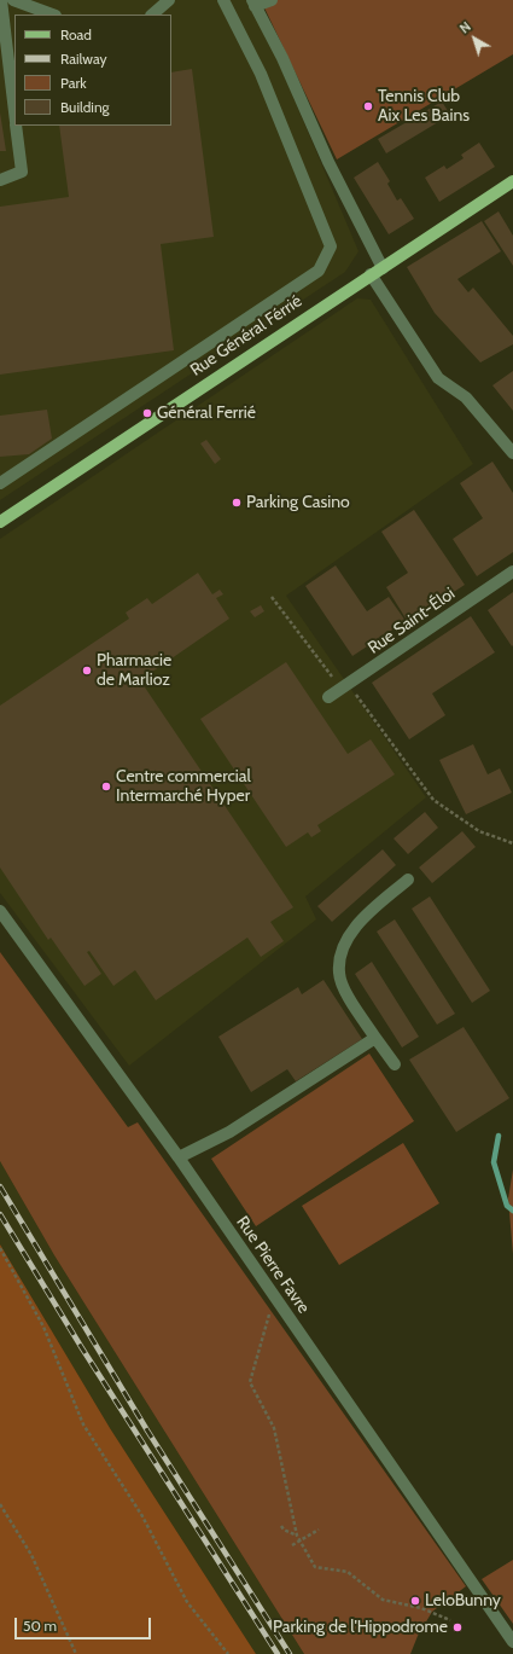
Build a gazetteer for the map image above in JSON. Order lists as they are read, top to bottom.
{
  "streets": {
    "main road": ["Rue Général Férrié"],
    "street": ["Rue Saint-Éloi", "Rue Pierre Favre"]
  },
  "places": [
    "Tennis Club Aix Les Bains",
    "Général Ferrié",
    "Parking Casino",
    "Pharmacie de Marlioz",
    "Centre commercial Intermarché Hyper",
    "LeloBunny",
    "Parking de l'Hippodrome"
  ],
  "legend": [
    "Road",
    "Railway",
    "Park",
    "Building"
  ],
  "scale_bar": "50 m",
  "north": "top left"
}
